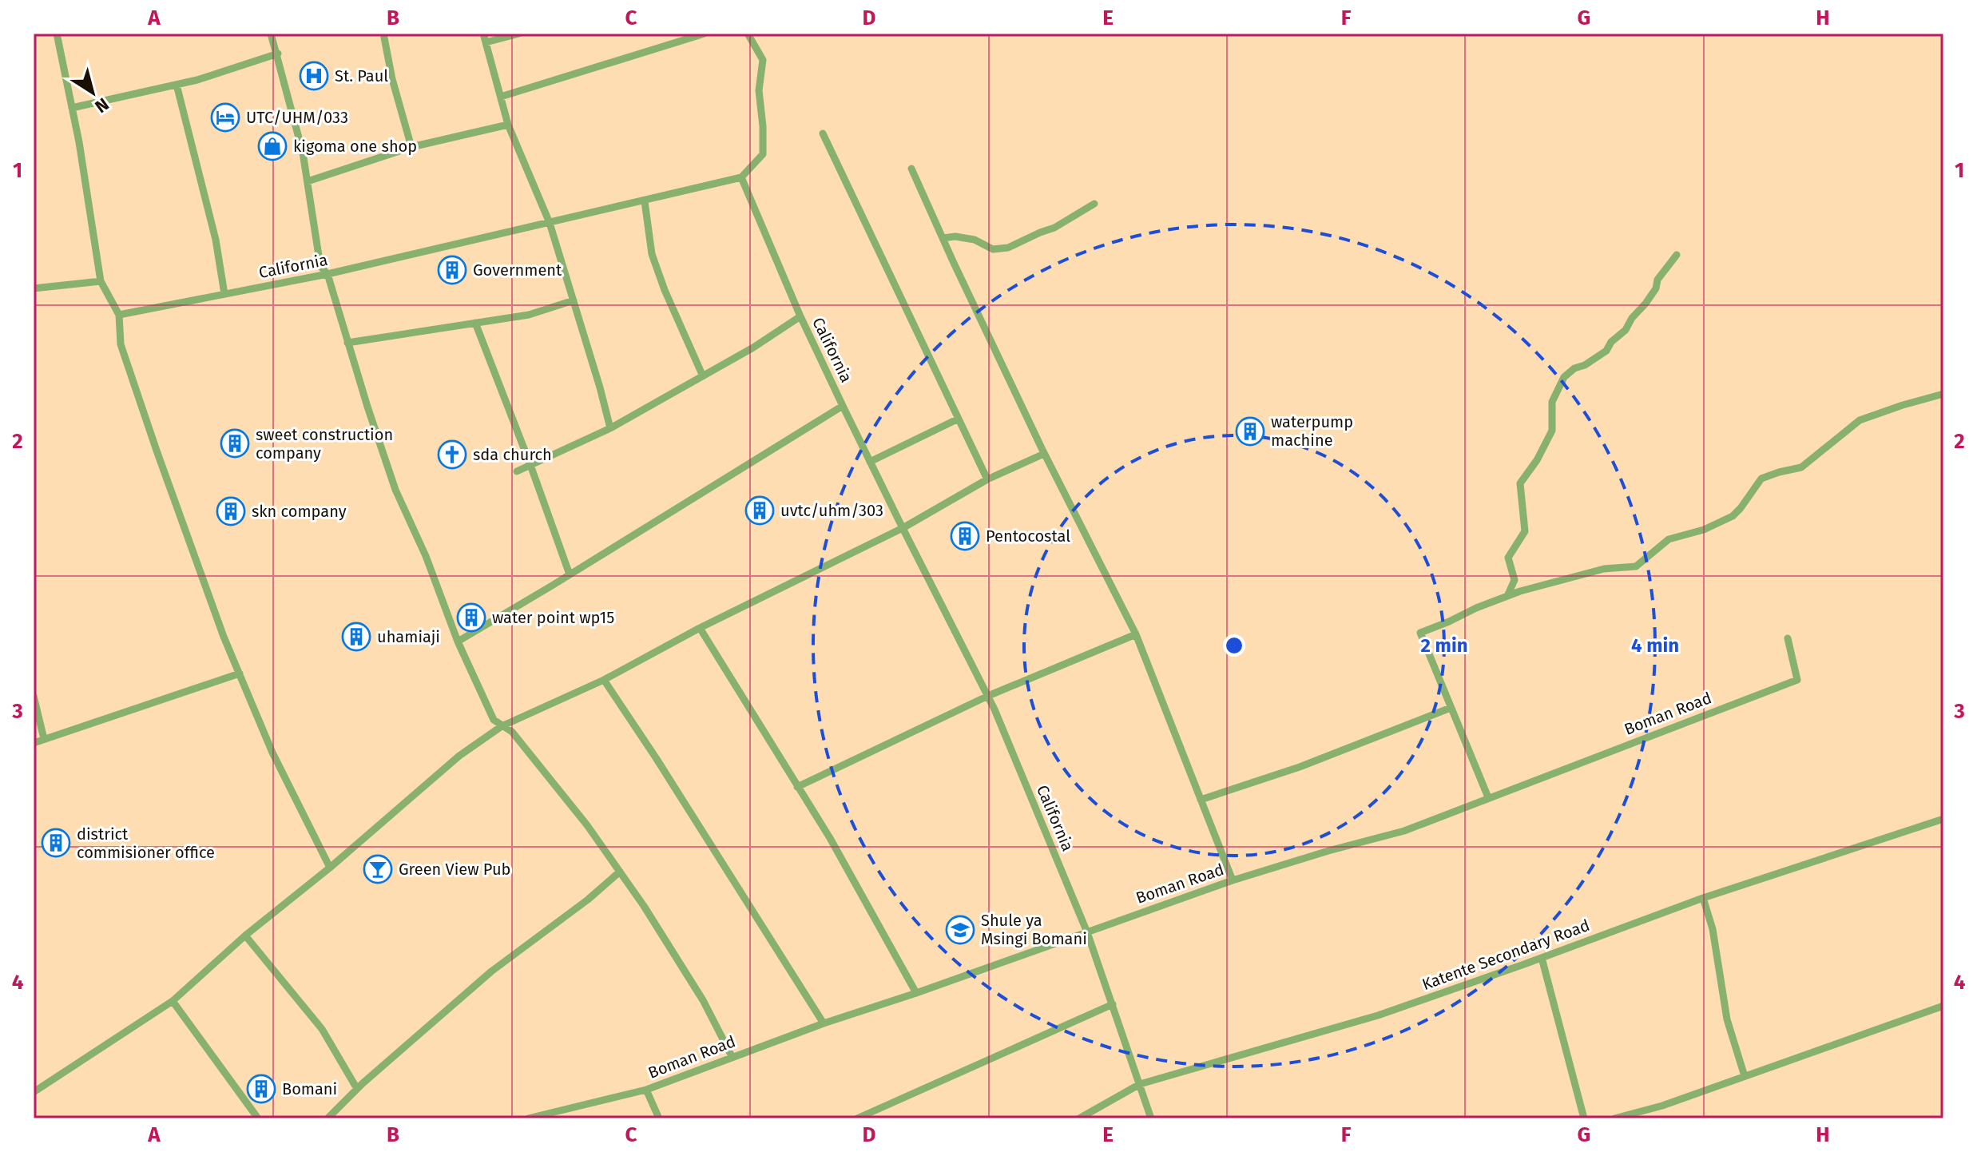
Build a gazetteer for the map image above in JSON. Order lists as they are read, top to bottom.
{
  "streets": {
    "street": ["California", "Boman Road", "Katente Secondary Road"]
  },
  "crossings": [
    ["California", "Boman Road"],
    ["California", "Katente Secondary Road"]
  ],
  "places": {
    "hospital": ["St. Paul"],
    "hotel": ["UTC/UHM/033"],
    "shop": ["kigoma one shop"],
    "building": [
      "Government",
      "waterpump machine",
      "sweet construction company",
      "uvtc/uhm/303",
      "skn company",
      "Pentocostal",
      "water point wp15",
      "uhamiaji",
      "district commisioner office",
      "Bomani"
    ],
    "church": ["sda church"],
    "bar": ["Green View Pub"],
    "school or university": ["Shule ya Msingi Bomani"]
  },
  "north": "bottom right",
  "grid": {
    "columns": [
      "A",
      "B",
      "C",
      "D",
      "E",
      "F",
      "G",
      "H"
    ],
    "rows": [
      "1",
      "2",
      "3",
      "4"
    ]
  },
  "rings": ["2 min", "4 min"]
}
